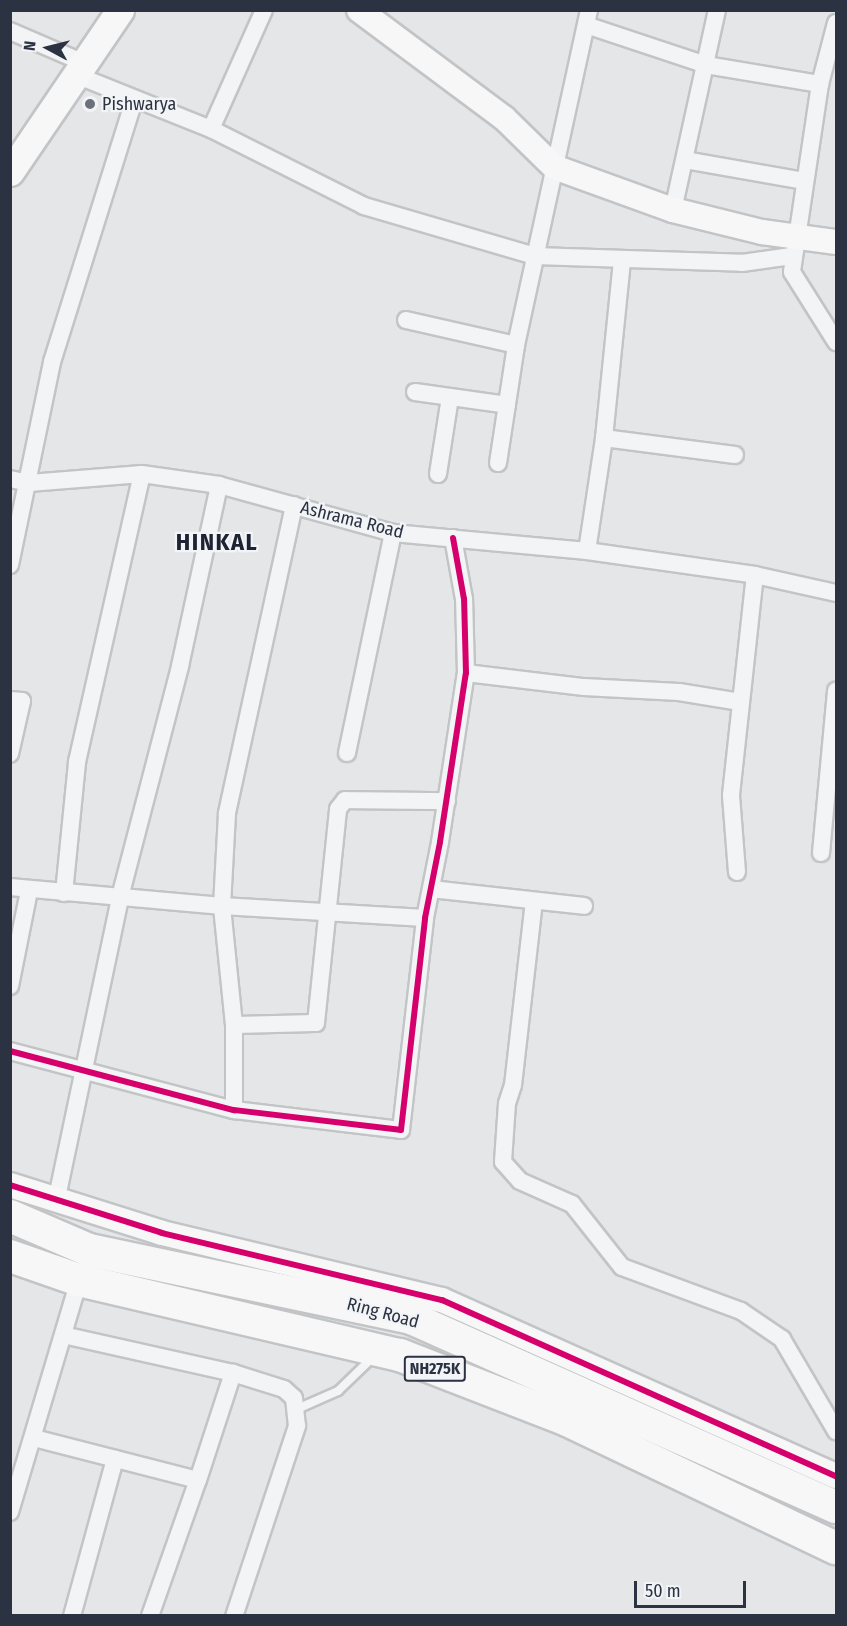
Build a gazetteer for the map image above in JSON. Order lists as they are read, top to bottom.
{
  "streets": {
    "highway": ["Ring Road", "NH275K"],
    "street": ["Ashrama Road"]
  },
  "districts": ["HINKAL"],
  "places": ["Pishwarya"],
  "scale_bar": "50 m",
  "north": "left"
}
